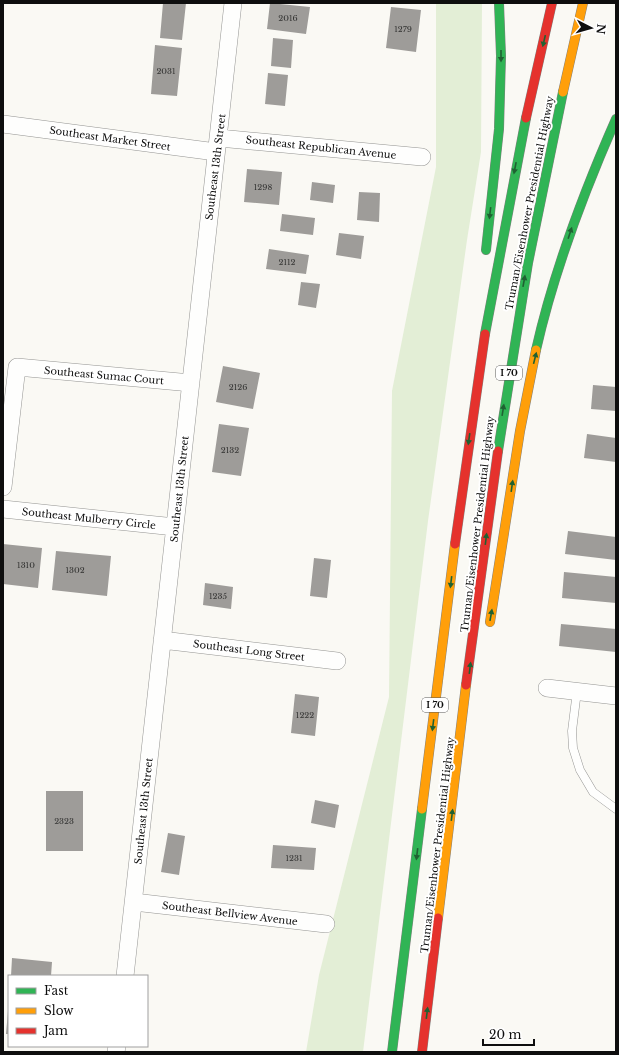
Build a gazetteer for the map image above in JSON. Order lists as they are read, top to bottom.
{
  "streets": {
    "highway": ["Truman/Eisenhower Presidential Highway", "I 70"],
    "street": [
      "Southeast Market Street",
      "Southeast Republican Avenue",
      "Southeast 13th Street",
      "Southeast Sumac Court",
      "Southeast Mulberry Circle",
      "Southeast Long Street",
      "Southeast Bellview Avenue"
    ]
  },
  "crossings": [
    ["Southeast Market Street", "Southeast Republican Avenue"],
    ["Southeast Market Street", "Southeast 13th Street"],
    ["Southeast Republican Avenue", "Southeast 13th Street"],
    ["Southeast 13th Street", "Southeast Sumac Court"],
    ["Southeast 13th Street", "Southeast Mulberry Circle"],
    ["Southeast 13th Street", "Southeast Long Street"],
    ["Southeast 13th Street", "Southeast Bellview Avenue"]
  ],
  "house_numbers": [
    "2016",
    "1279",
    "2031",
    "1298",
    "2112",
    "2126",
    "2132",
    "1310",
    "1302",
    "1235",
    "1222",
    "2323",
    "1231"
  ],
  "legend": ["Fast", "Slow", "Jam"],
  "scale_bar": "20 m",
  "north": "right"
}
